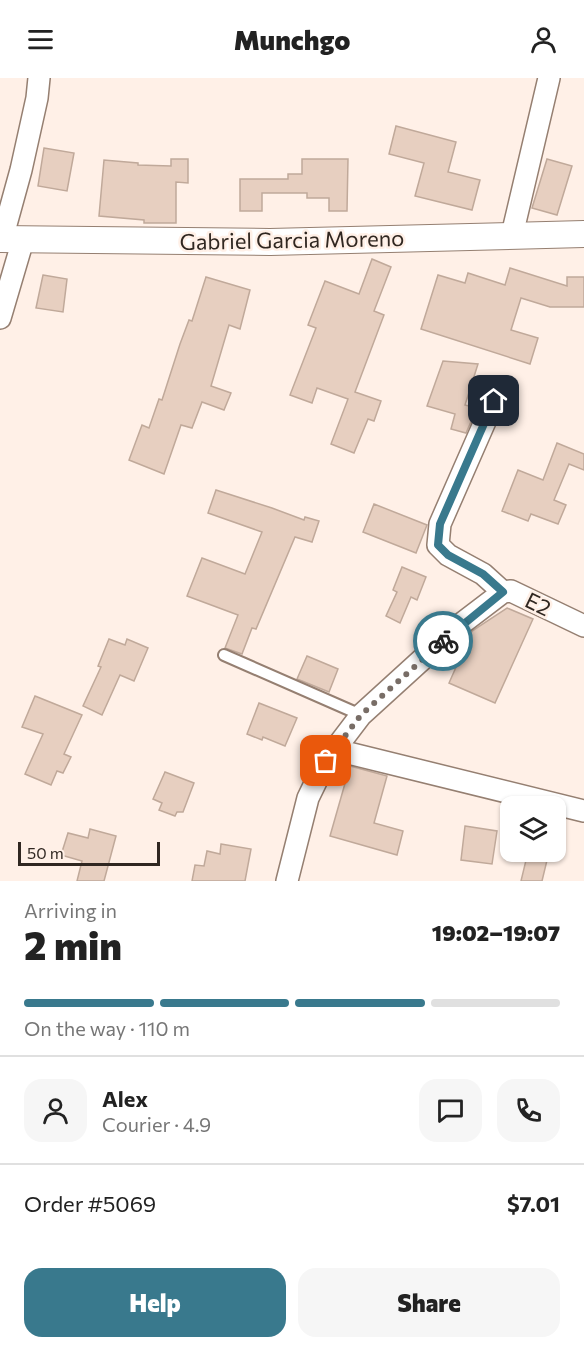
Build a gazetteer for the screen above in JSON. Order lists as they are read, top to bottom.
{
  "streets": {
    "street": ["Gabriel Garcia Moreno", "E2"]
  },
  "scale_bar": "50 m",
  "page": {
    "header": "Munchgo",
    "scale": "50 m",
    "heading": ["2 min", "Arriving in", "19:02–19:07"],
    "panel": [
      "Alex",
      "Courier · 4.9",
      "Order #5069",
      "$7.01"
    ],
    "bar": "On the way · 110 m",
    "buttons": ["Help", "Share"]
  }
}
